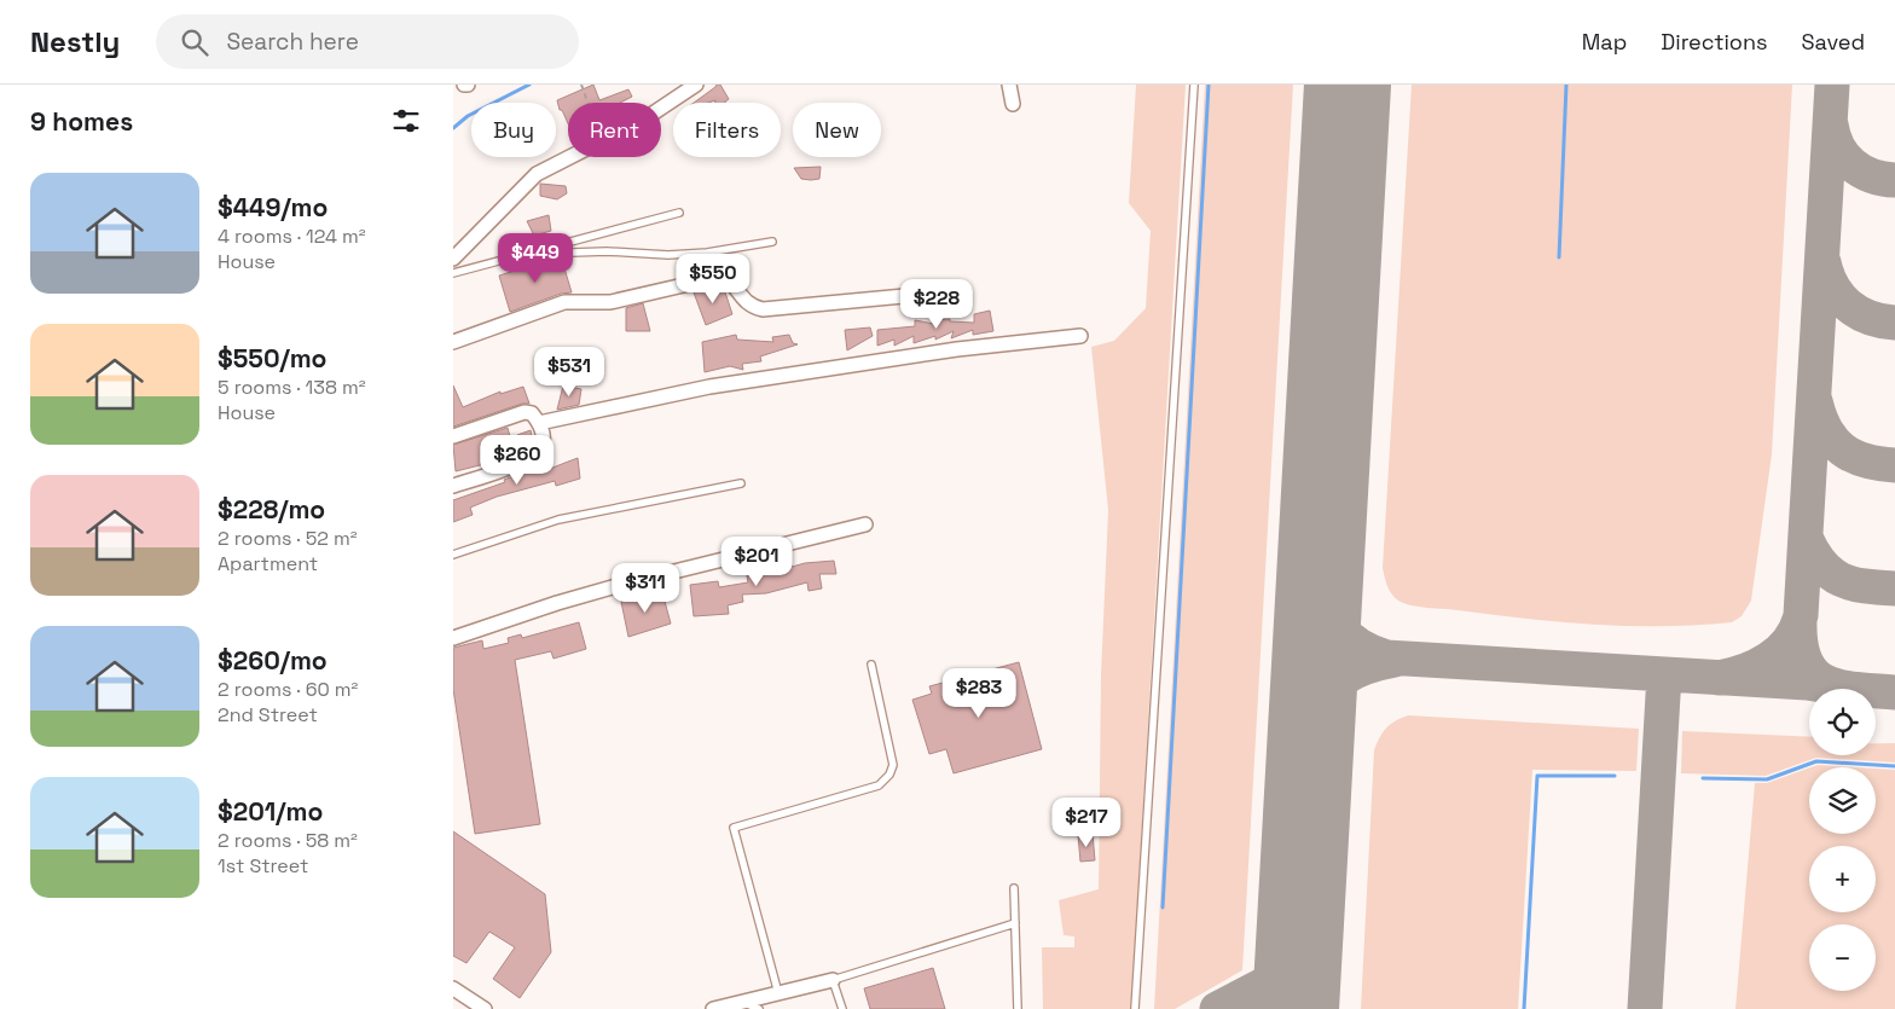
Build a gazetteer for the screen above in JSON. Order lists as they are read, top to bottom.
{
  "page": {
    "header": "Nestly",
    "search": "Search here",
    "nav": ["Map", "Directions", "Saved"],
    "heading": "9 homes",
    "chip": [
      "Buy",
      "Rent",
      "Filters",
      "New"
    ],
    "list": [
      {
        "name": "$449/mo",
        "note": "4 rooms · 124 m² · House"
      },
      {
        "name": "$550/mo",
        "note": "5 rooms · 138 m² · House"
      },
      {
        "name": "$228/mo",
        "note": "2 rooms · 52 m² · Apartment"
      },
      {
        "name": "$260/mo",
        "note": "2 rooms · 60 m² · 2nd Street"
      },
      {
        "name": "$201/mo",
        "note": "2 rooms · 58 m² · 1st Street"
      }
    ],
    "price": [
      "$449",
      "$550",
      "$228",
      "$531",
      "$260",
      "$201",
      "$311",
      "$283",
      "$217"
    ],
    "map_buttons": ["+", "−"]
  }
}
